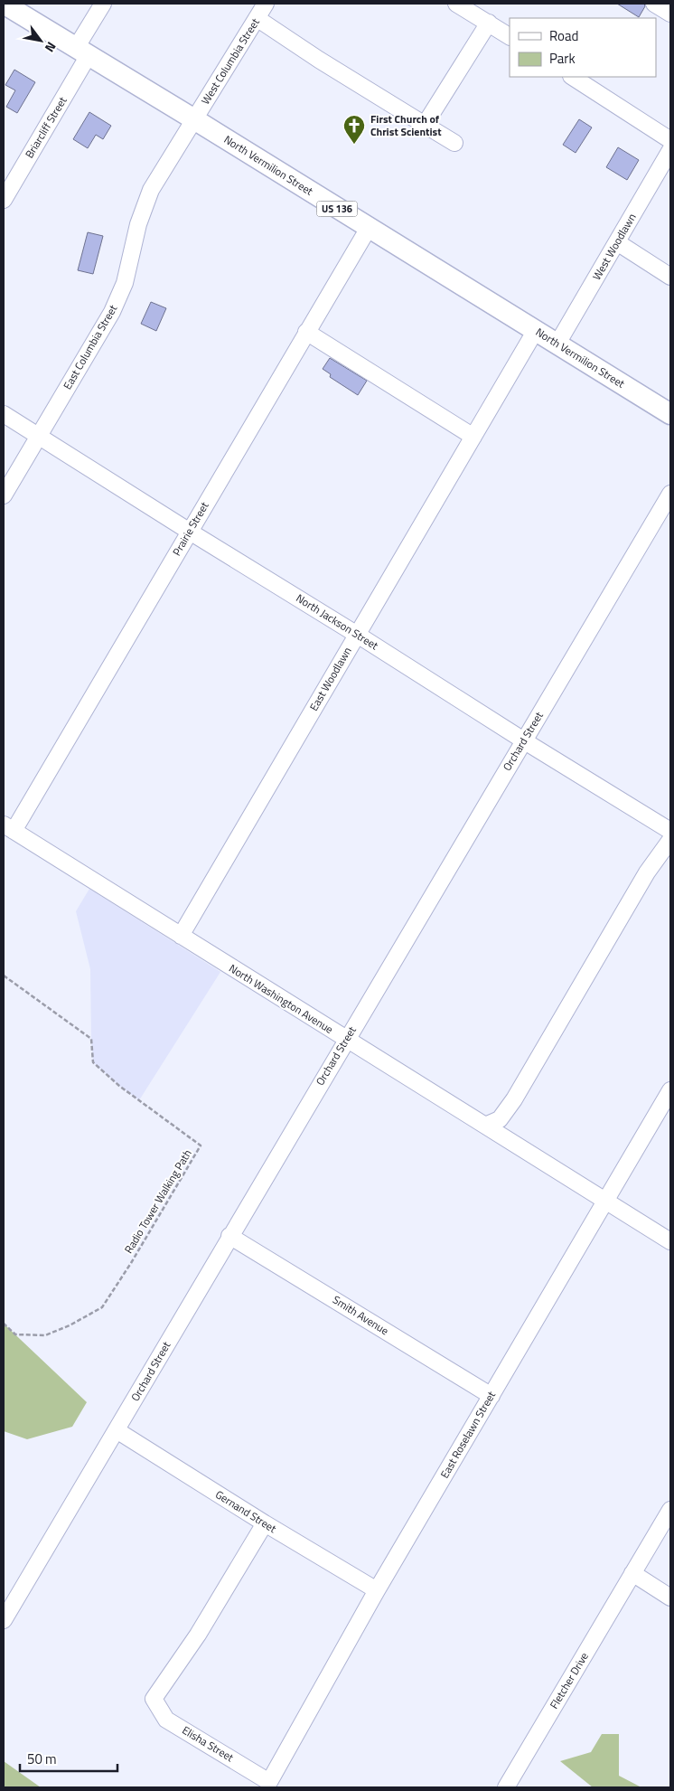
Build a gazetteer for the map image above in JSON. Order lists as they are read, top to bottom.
{
  "streets": {
    "main road": ["North Vermilion Street", "US 136"],
    "street": [
      "West Columbia Street",
      "Briarcliff Street",
      "West Woodlawn",
      "East Columbia Street",
      "Prairie Street",
      "North Jackson Street",
      "East Woodlawn",
      "Orchard Street",
      "North Washington Avenue",
      "Smith Avenue",
      "East Roselawn Street",
      "Gernand Street",
      "Fletcher Drive",
      "Elisha Street"
    ],
    "path": ["Radio Tower Walking Path"]
  },
  "crossings": [
    ["West Columbia Street", "North Vermilion Street"],
    ["West Columbia Street", "East Columbia Street"],
    ["Briarcliff Street", "North Vermilion Street"],
    ["North Vermilion Street", "West Woodlawn"],
    ["North Vermilion Street", "East Columbia Street"],
    ["North Vermilion Street", "Prairie Street"],
    ["North Vermilion Street", "East Woodlawn"],
    ["East Columbia Street", "North Jackson Street"],
    ["Prairie Street", "North Jackson Street"],
    ["Prairie Street", "North Washington Avenue"],
    ["North Jackson Street", "East Woodlawn"],
    ["North Jackson Street", "Orchard Street"],
    ["East Woodlawn", "North Washington Avenue"],
    ["Orchard Street", "North Washington Avenue"],
    ["Orchard Street", "Smith Avenue"],
    ["Orchard Street", "Gernand Street"],
    ["North Washington Avenue", "East Roselawn Street"],
    ["Smith Avenue", "East Roselawn Street"],
    ["East Roselawn Street", "Gernand Street"],
    ["East Roselawn Street", "Elisha Street"],
    ["Gernand Street", "Elisha Street"]
  ],
  "places": {
    "church": ["First Church of Christ Scientist"]
  },
  "legend": ["Road", "Park"],
  "scale_bar": "50 m",
  "north": "bottom right"
}
